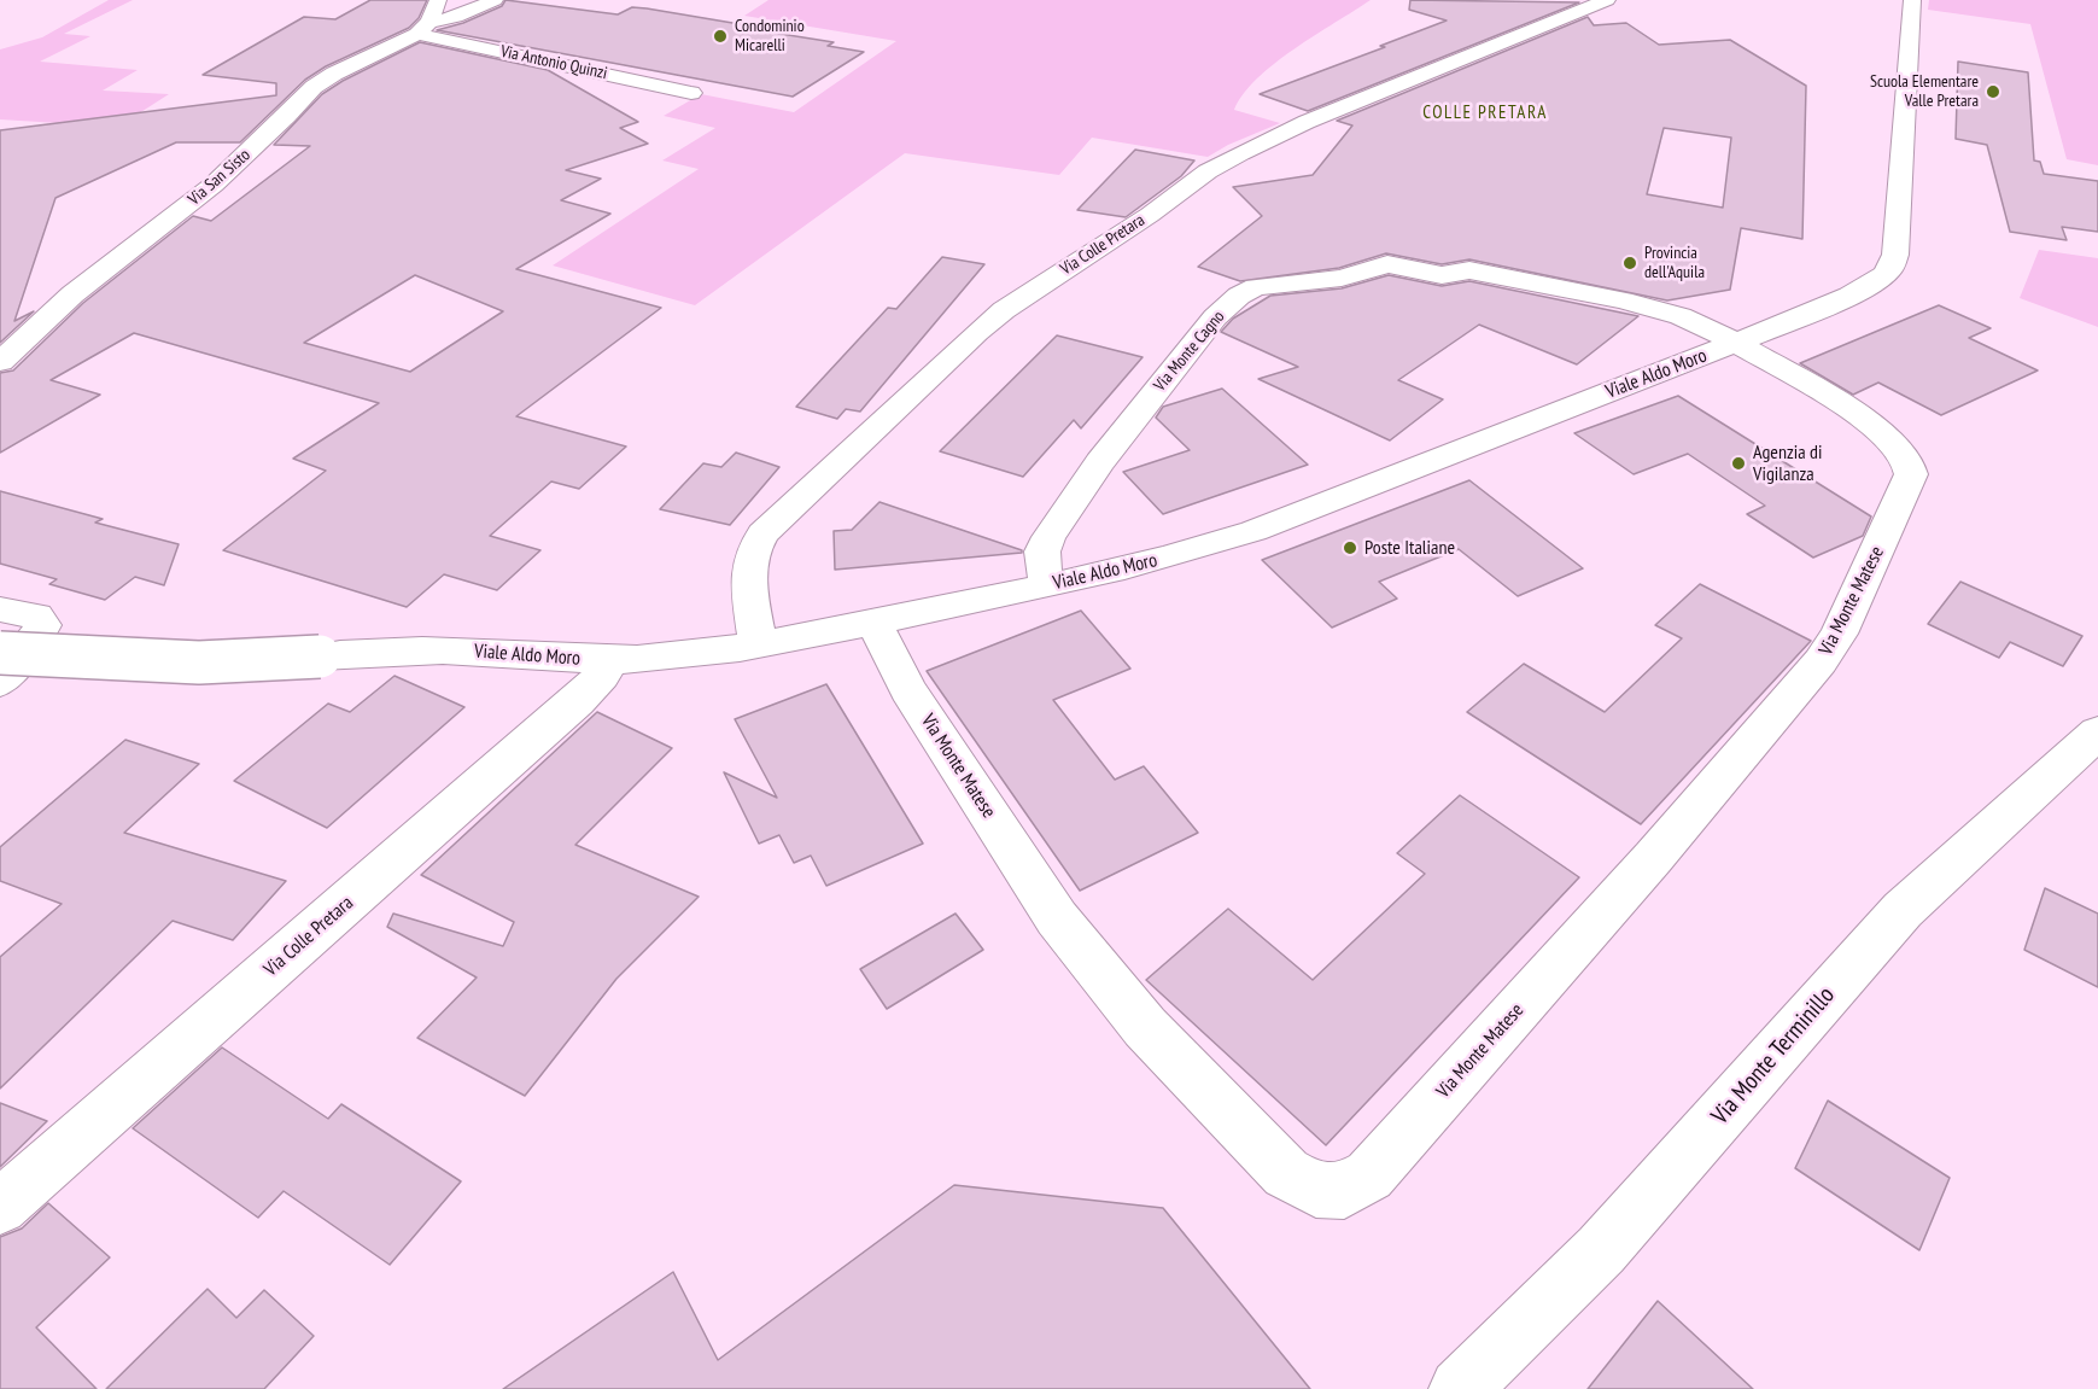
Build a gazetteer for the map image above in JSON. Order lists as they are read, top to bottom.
{
  "streets": {
    "street": [
      "Via Antonio Quinzi",
      "Via San Sisto",
      "Via Colle Pretara",
      "Via Monte Cagno",
      "Viale Aldo Moro",
      "Via Monte Matese",
      "Via Monte Terminillo"
    ]
  },
  "crossings": [
    ["Via Antonio Quinzi", "Via San Sisto"],
    ["Via Colle Pretara", "Viale Aldo Moro"],
    ["Via Monte Cagno", "Viale Aldo Moro"],
    ["Via Monte Cagno", "Via Monte Matese"],
    ["Viale Aldo Moro", "Via Monte Matese"]
  ],
  "districts": ["COLLE PRETARA"],
  "places": [
    "Condominio Micarelli",
    "Scuola Elementare Valle Pretara",
    "Provincia dell'Aquila",
    "Agenzia di Vigilanza",
    "Poste Italiane"
  ]
}
